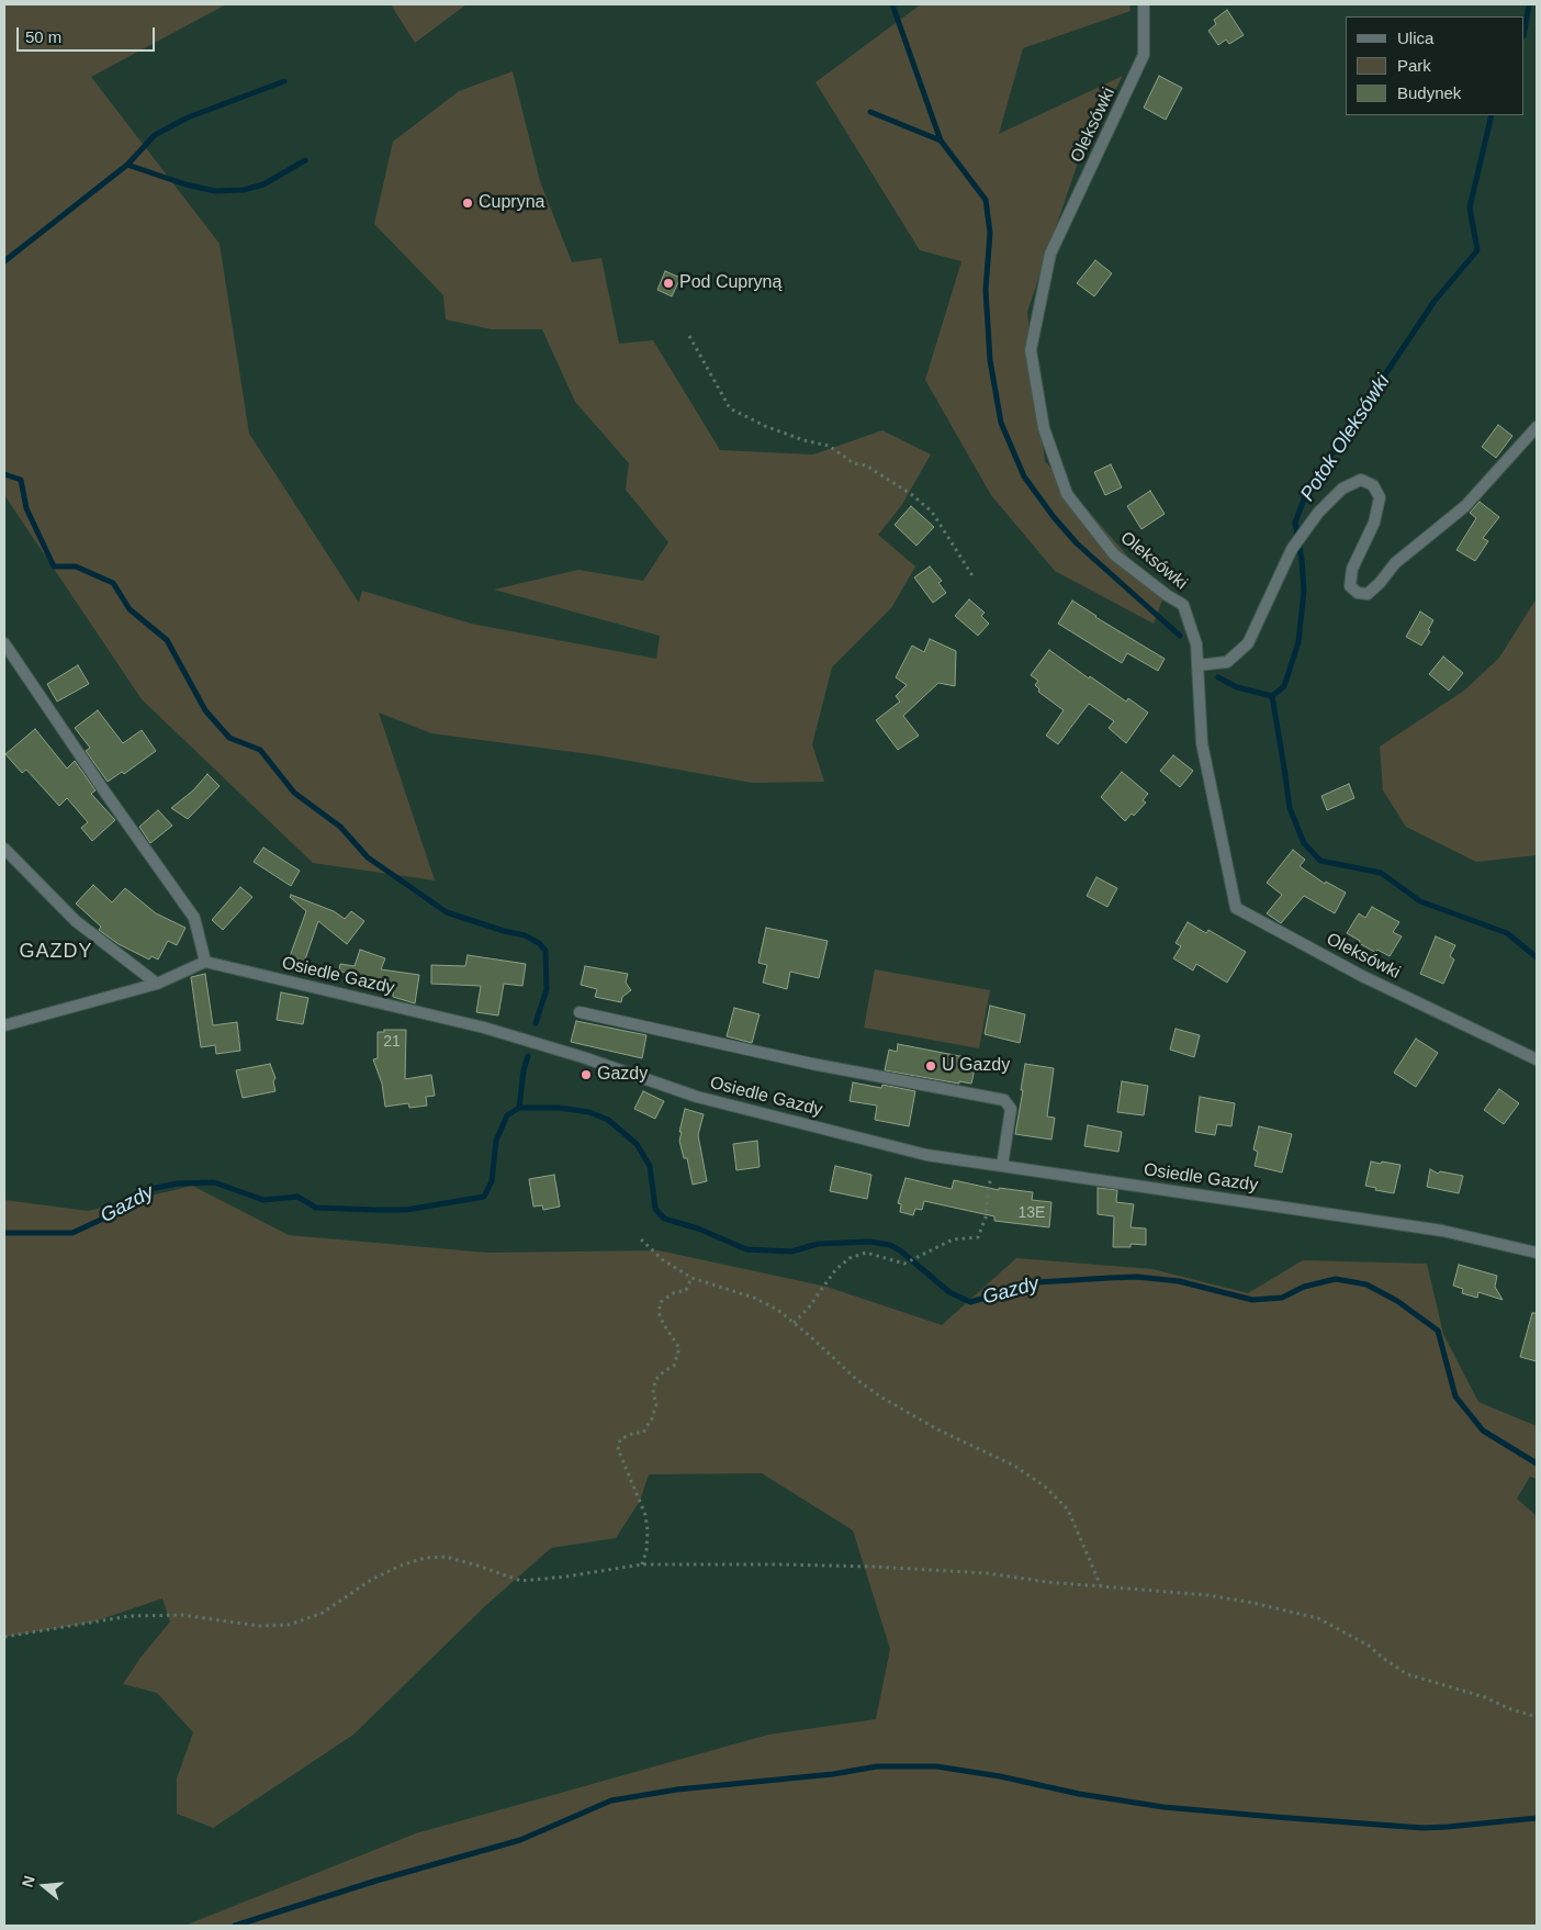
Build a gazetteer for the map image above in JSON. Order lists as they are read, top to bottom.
{
  "streets": {
    "street": ["Oleksówki", "Osiedle Gazdy"]
  },
  "districts": ["GAZDY"],
  "water": ["Potok Oleksówki", "Gazdy"],
  "places": [
    "Cupryna",
    "Pod Cupryną",
    "U Gazdy",
    "Gazdy"
  ],
  "house_numbers": ["21", "13E"],
  "legend": ["Ulica", "Park", "Budynek"],
  "scale_bar": "50 m",
  "north": "left"
}
